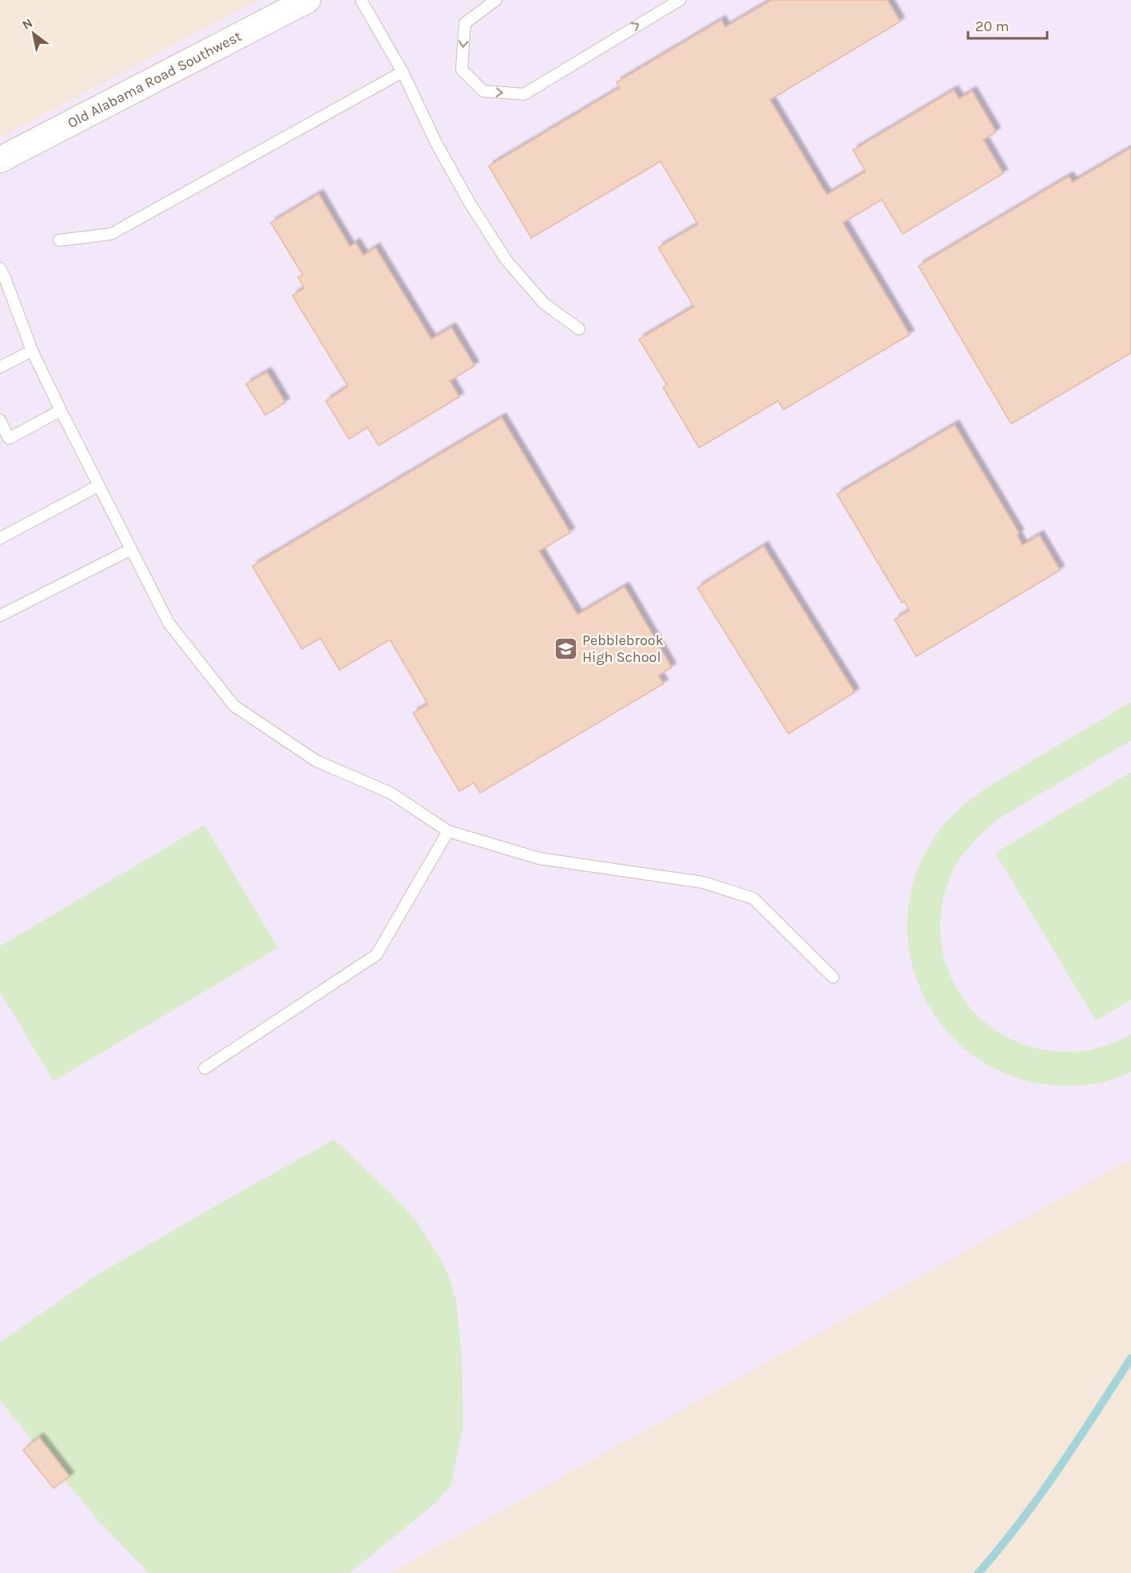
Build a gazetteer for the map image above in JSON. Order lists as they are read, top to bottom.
{
  "streets": {
    "street": ["Old Alabama Road Southwest"]
  },
  "places": {
    "school or university": ["Pebblebrook High School"]
  },
  "scale_bar": "20 m",
  "north": "top left"
}
